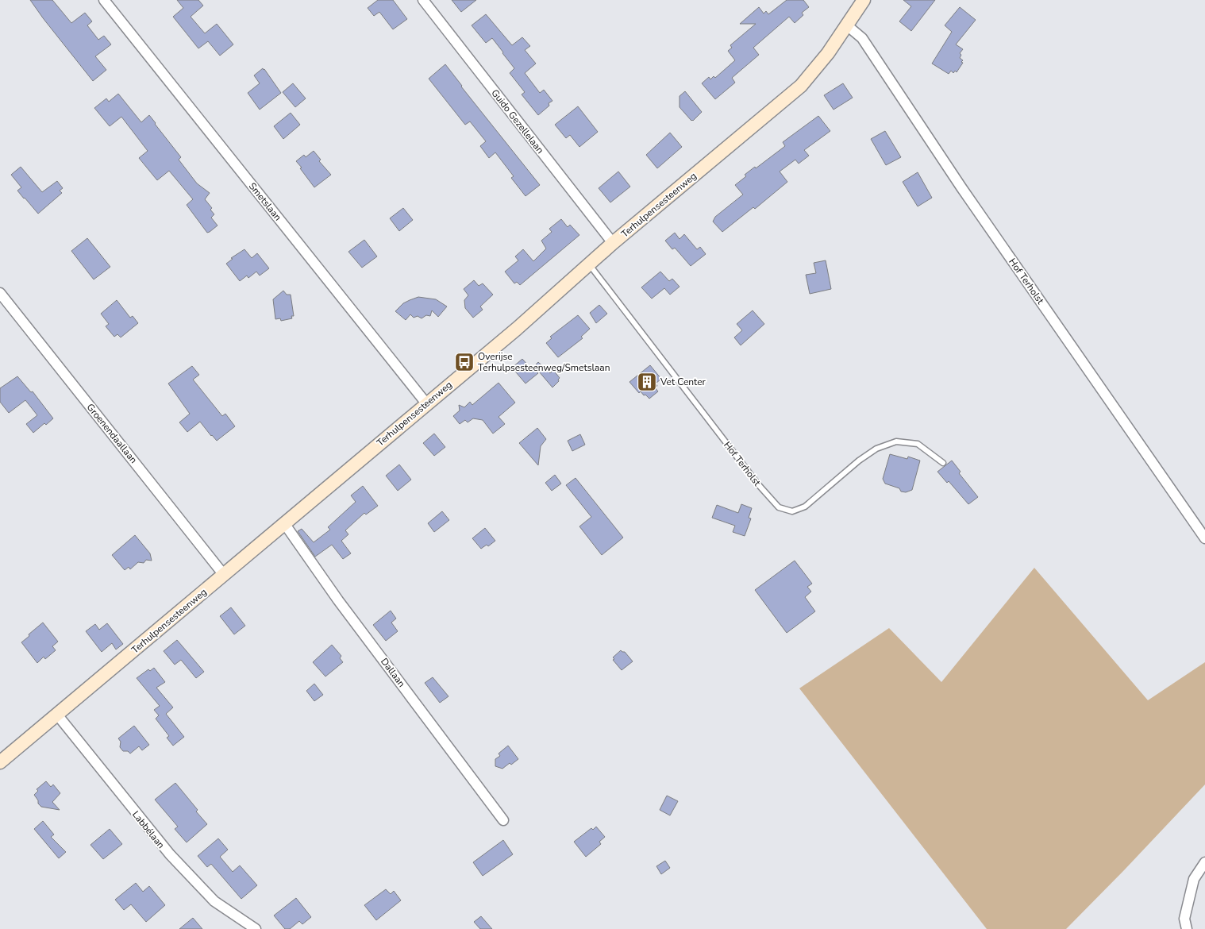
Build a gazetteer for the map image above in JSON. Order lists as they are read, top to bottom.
{
  "streets": {
    "main road": ["Terhulpensesteenweg"],
    "street": [
      "Guido Gezellelaan",
      "Smetslaan",
      "Hof Terholst",
      "Groenendaallaan",
      "Dallaan",
      "Labbélaan"
    ]
  },
  "crossings": [
    ["Guido Gezellelaan", "Terhulpensesteenweg"],
    ["Smetslaan", "Terhulpensesteenweg"],
    ["Terhulpensesteenweg", "Hof Terholst"],
    ["Terhulpensesteenweg", "Groenendaallaan"],
    ["Terhulpensesteenweg", "Dallaan"],
    ["Terhulpensesteenweg", "Labbélaan"]
  ],
  "places": {
    "bus stop": ["Overijse Terhulpsesteenweg/Smetslaan"],
    "building": ["Vet Center"]
  }
}
